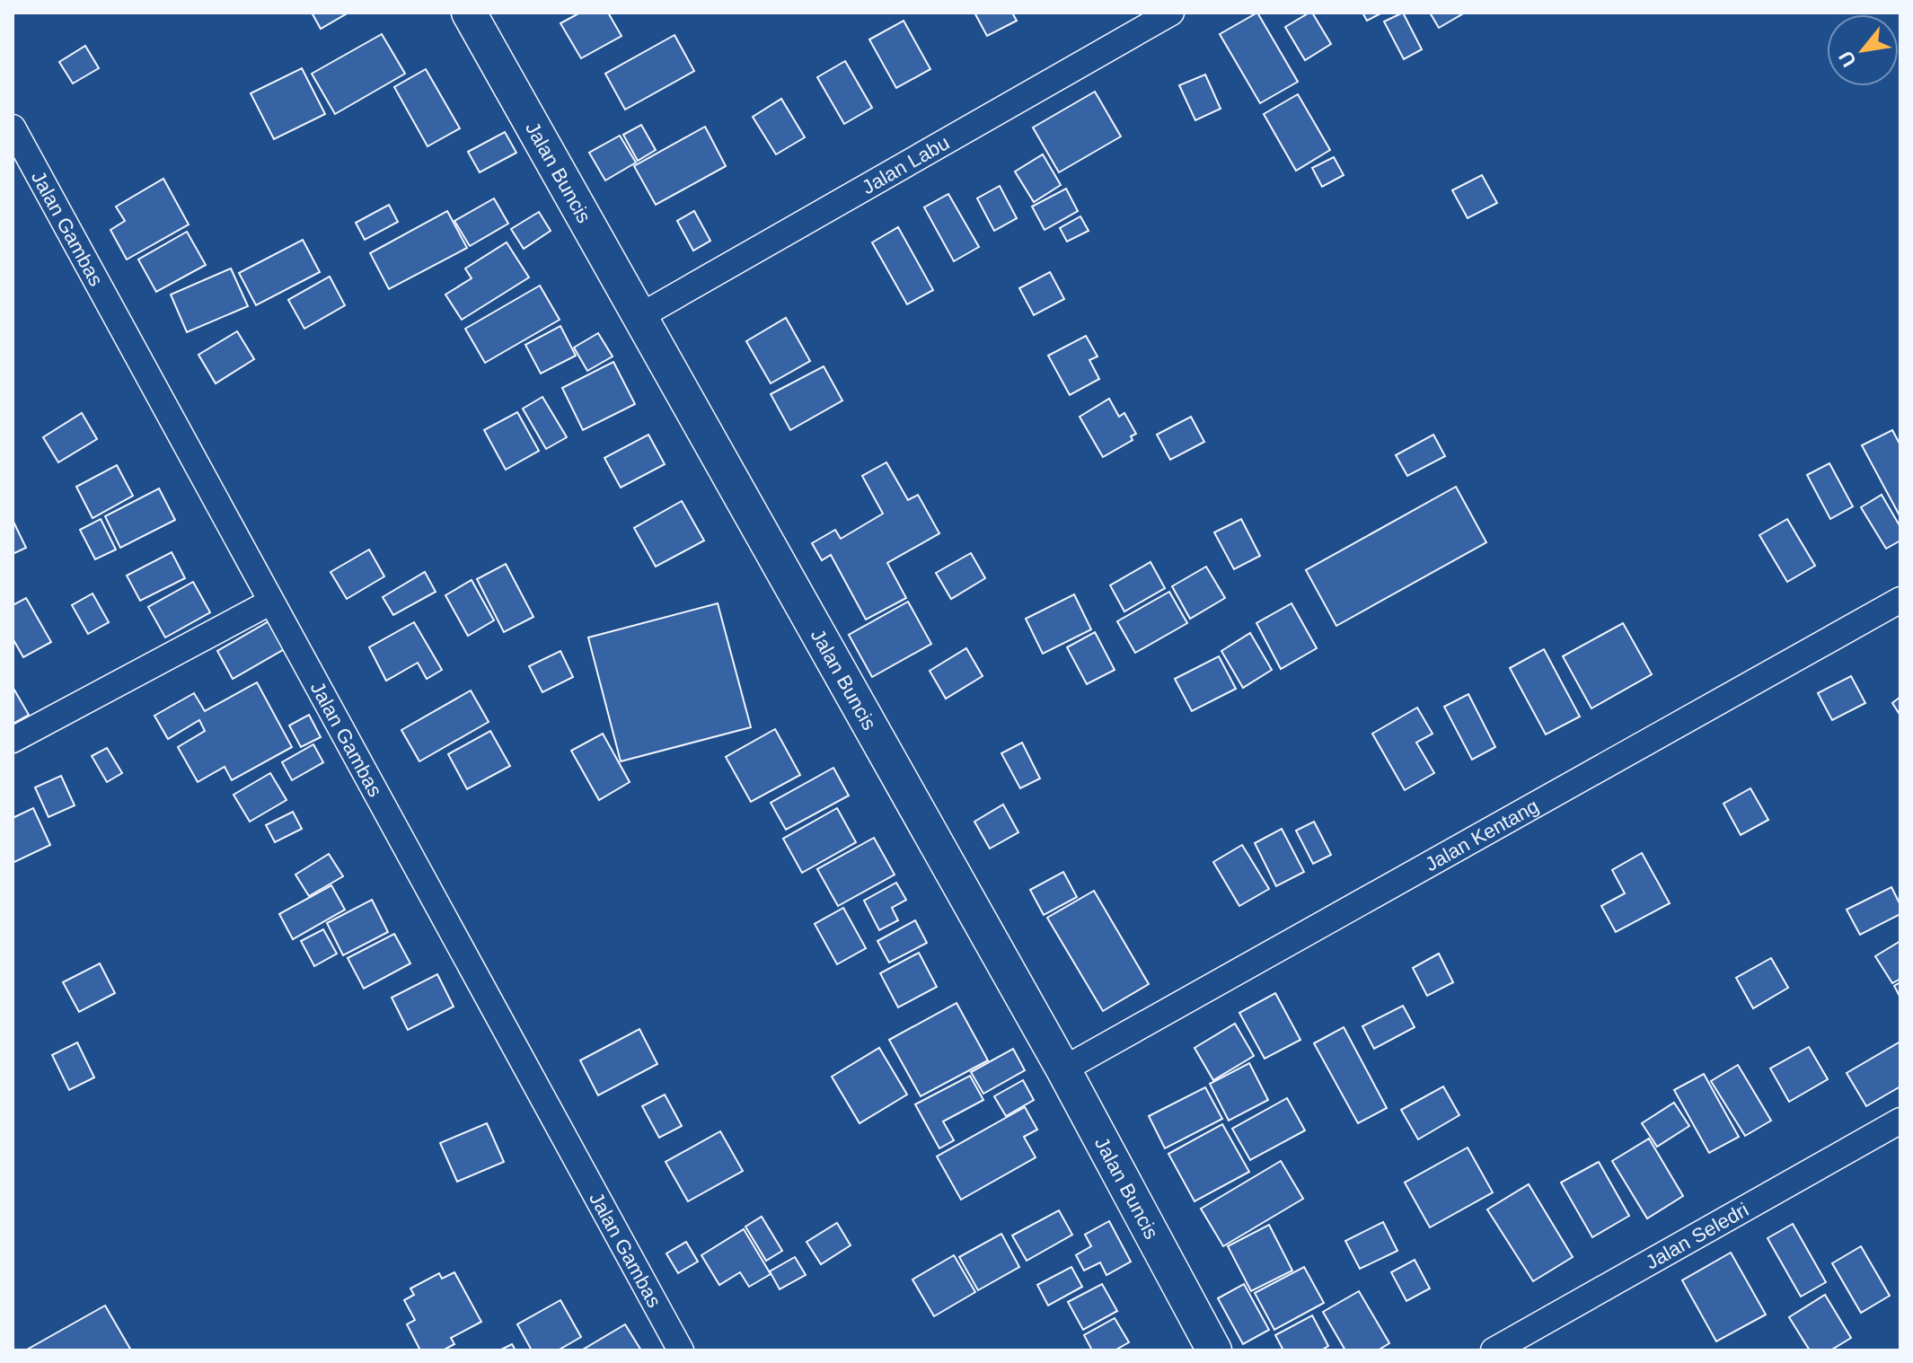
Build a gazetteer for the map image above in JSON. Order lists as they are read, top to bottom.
{
  "streets": {
    "street": [
      "Jalan Labu",
      "Jalan Buncis",
      "Jalan Gambas",
      "Jalan Kentang",
      "Jalan Seledri"
    ]
  },
  "crossings": [
    ["Jalan Labu", "Jalan Buncis"],
    ["Jalan Buncis", "Jalan Kentang"]
  ],
  "north": "bottom left"
}
